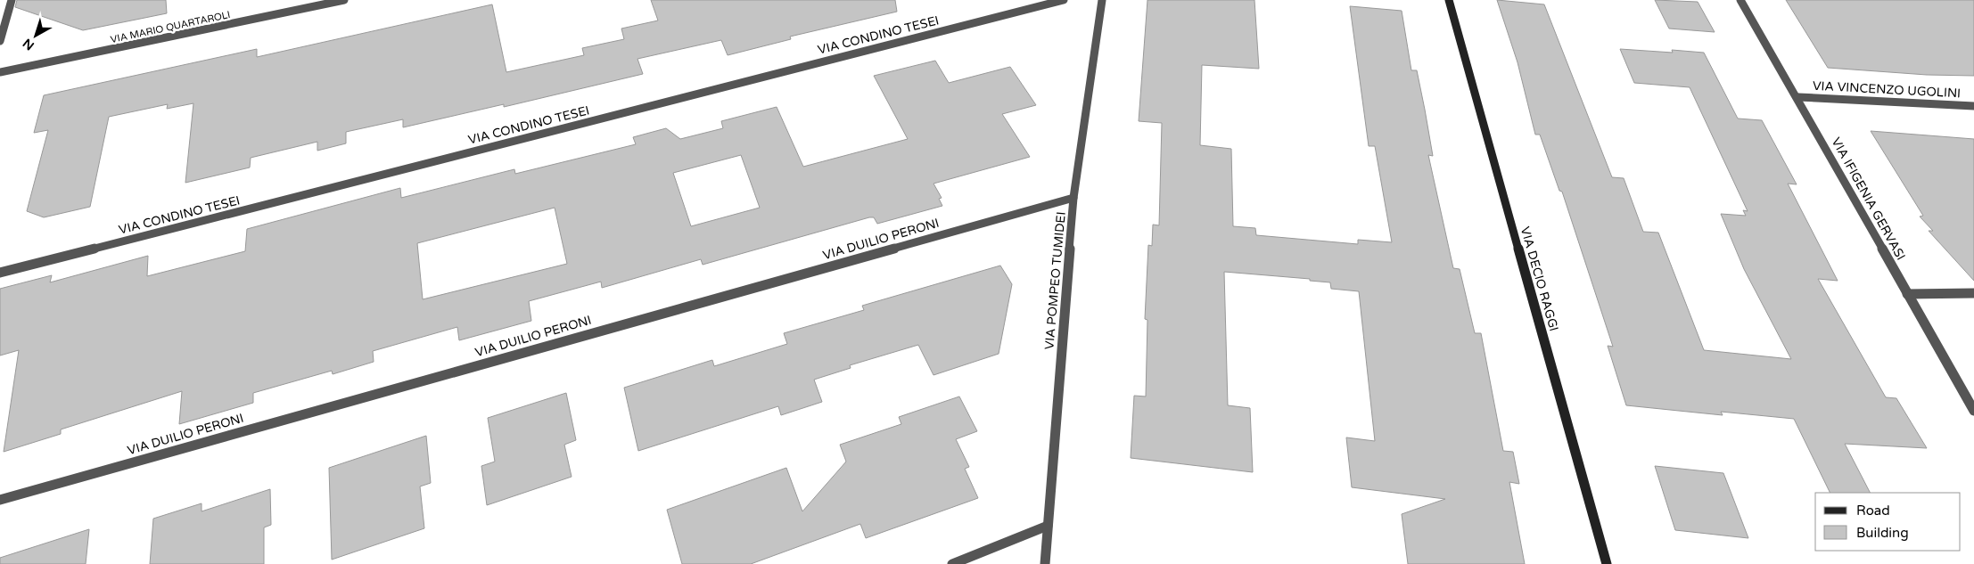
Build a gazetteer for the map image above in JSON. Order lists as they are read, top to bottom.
{
  "streets": {
    "main road": ["VIA DECIO RAGGI"],
    "street": [
      "VIA MARIO QUARTAROLI",
      "VIA CONDINO TESEI",
      "VIA VINCENZO UGOLINI",
      "VIA IFIGENIA GERVASI",
      "VIA DUILIO PERONI",
      "VIA POMPEO TUMIDEI"
    ]
  },
  "crossings": [
    ["VIA VINCENZO UGOLINI", "VIA IFIGENIA GERVASI"],
    ["VIA DUILIO PERONI", "VIA POMPEO TUMIDEI"]
  ],
  "legend": ["Road", "Building"],
  "north": "bottom left"
}
